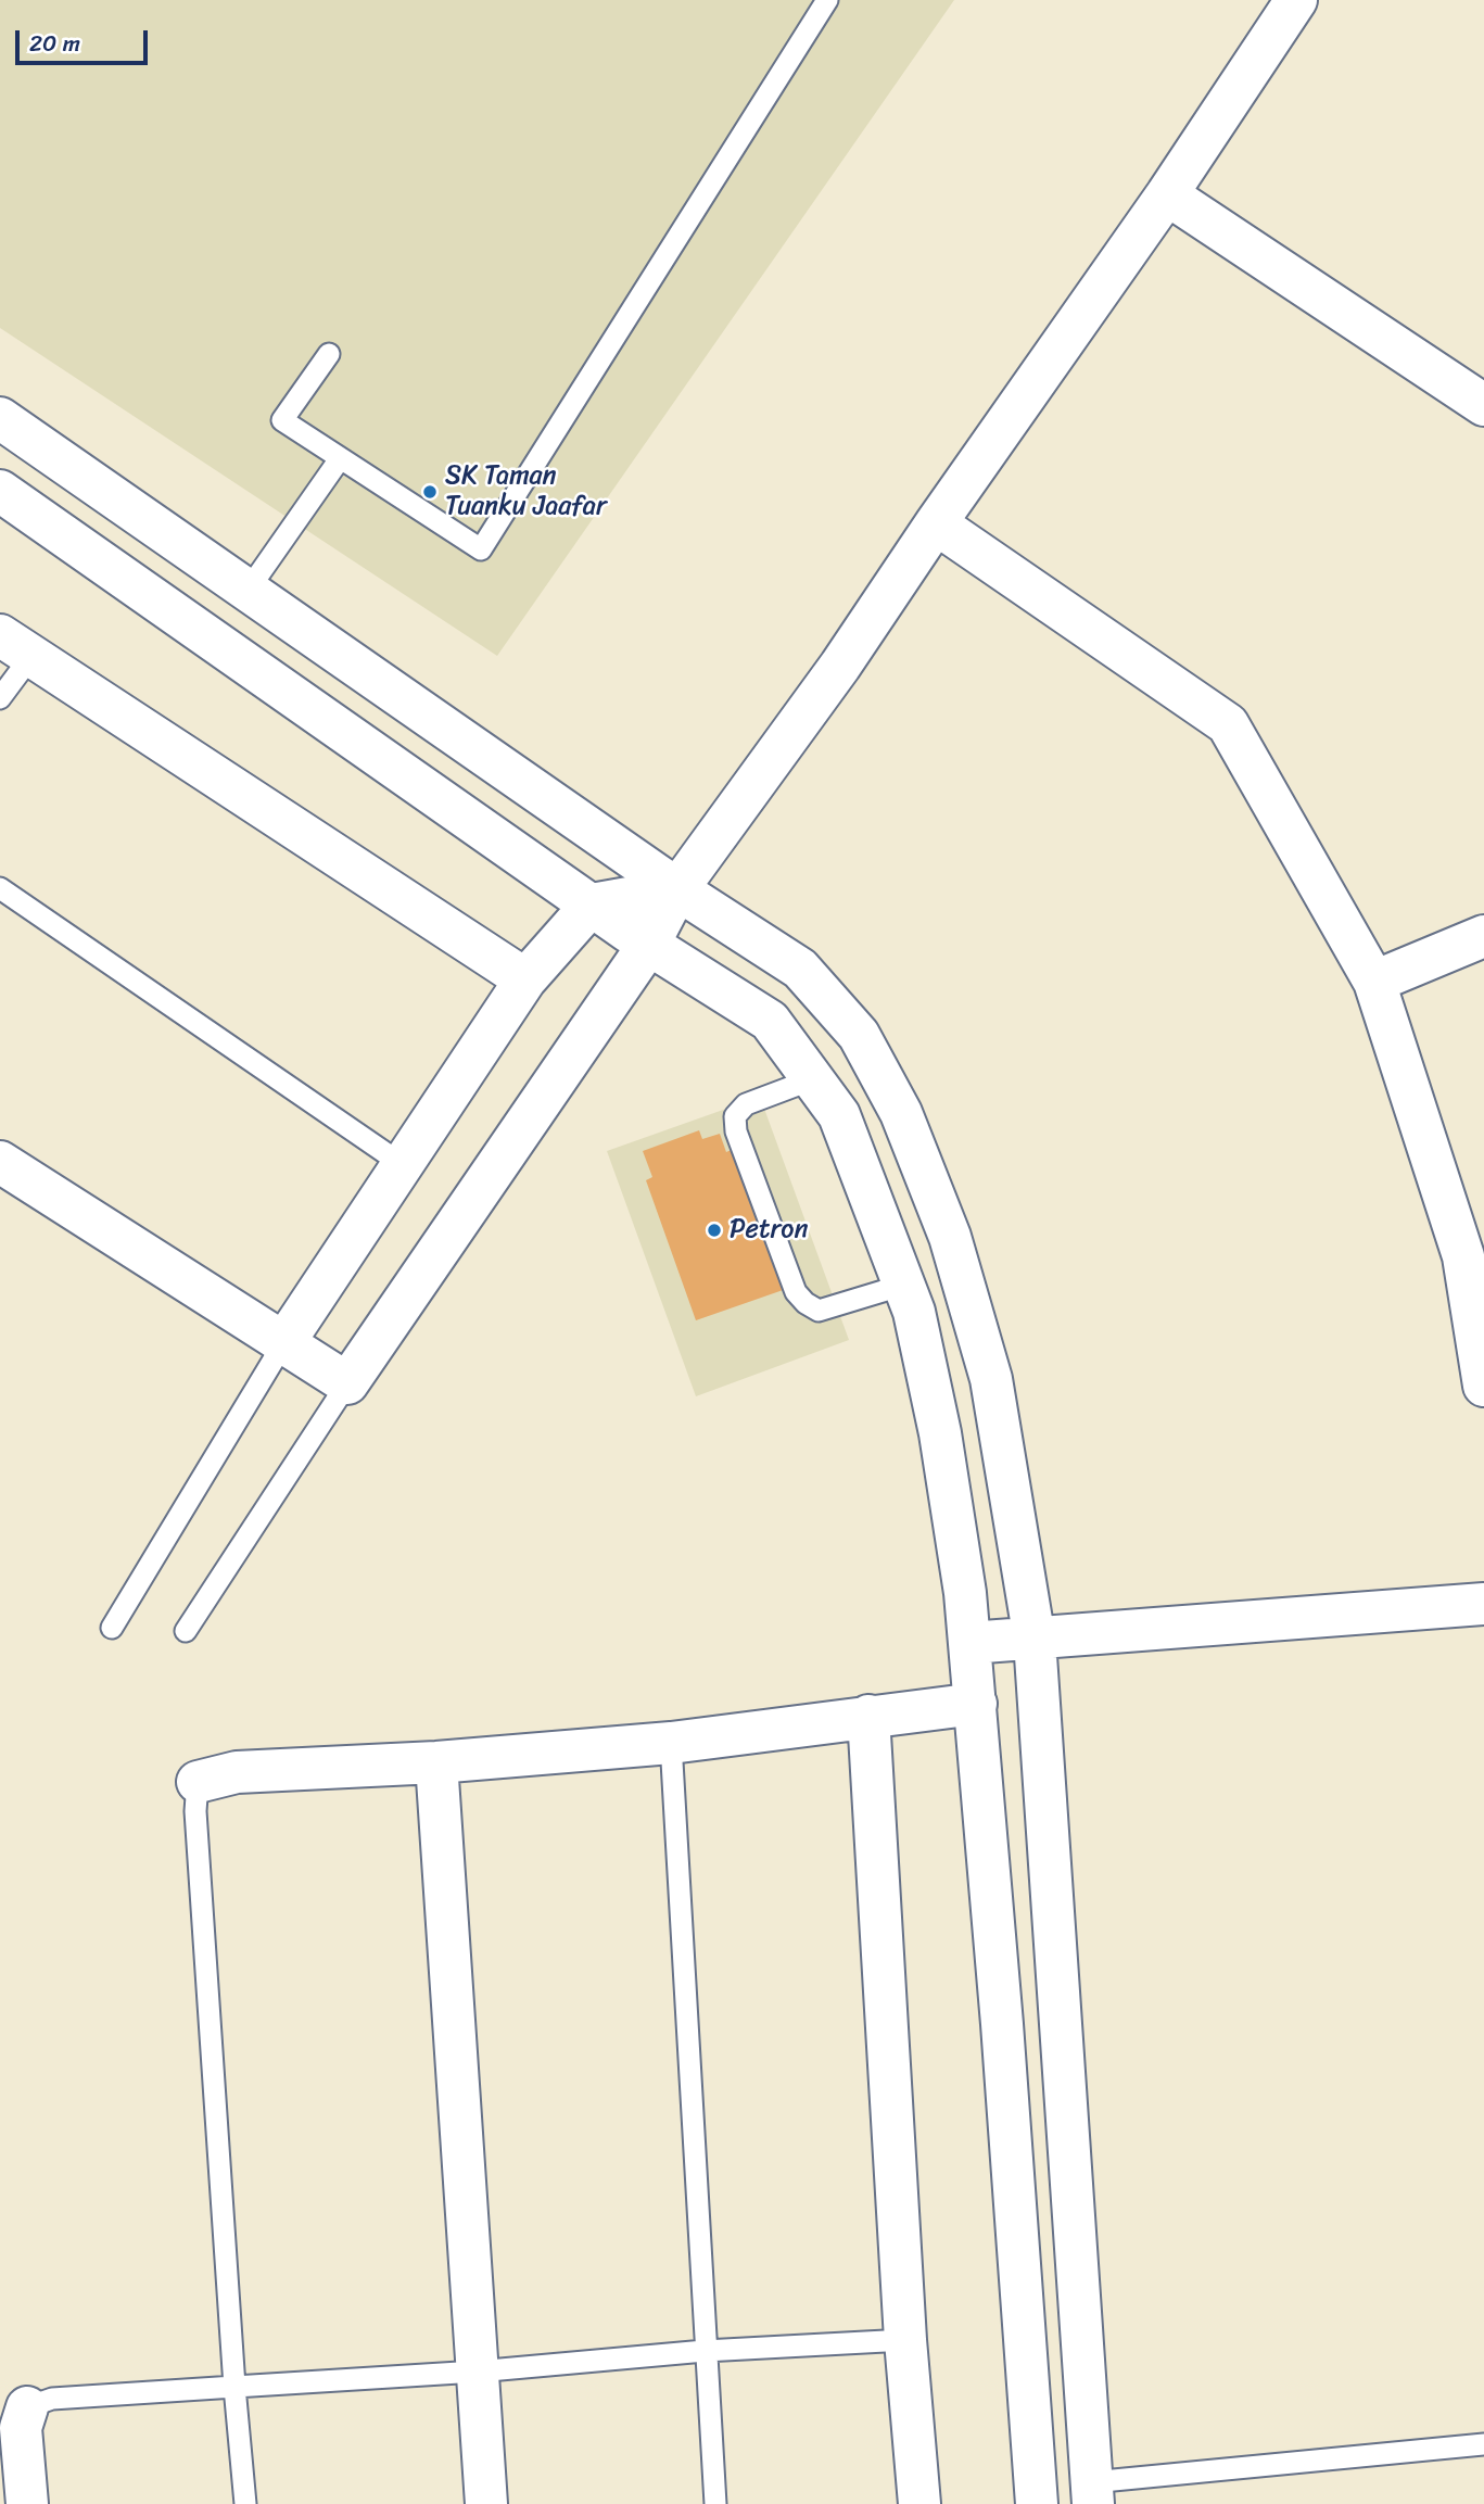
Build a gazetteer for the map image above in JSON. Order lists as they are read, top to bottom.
{
  "places": ["SK Taman Tuanku Jaafar", "Petron"],
  "scale_bar": "20 m"
}
